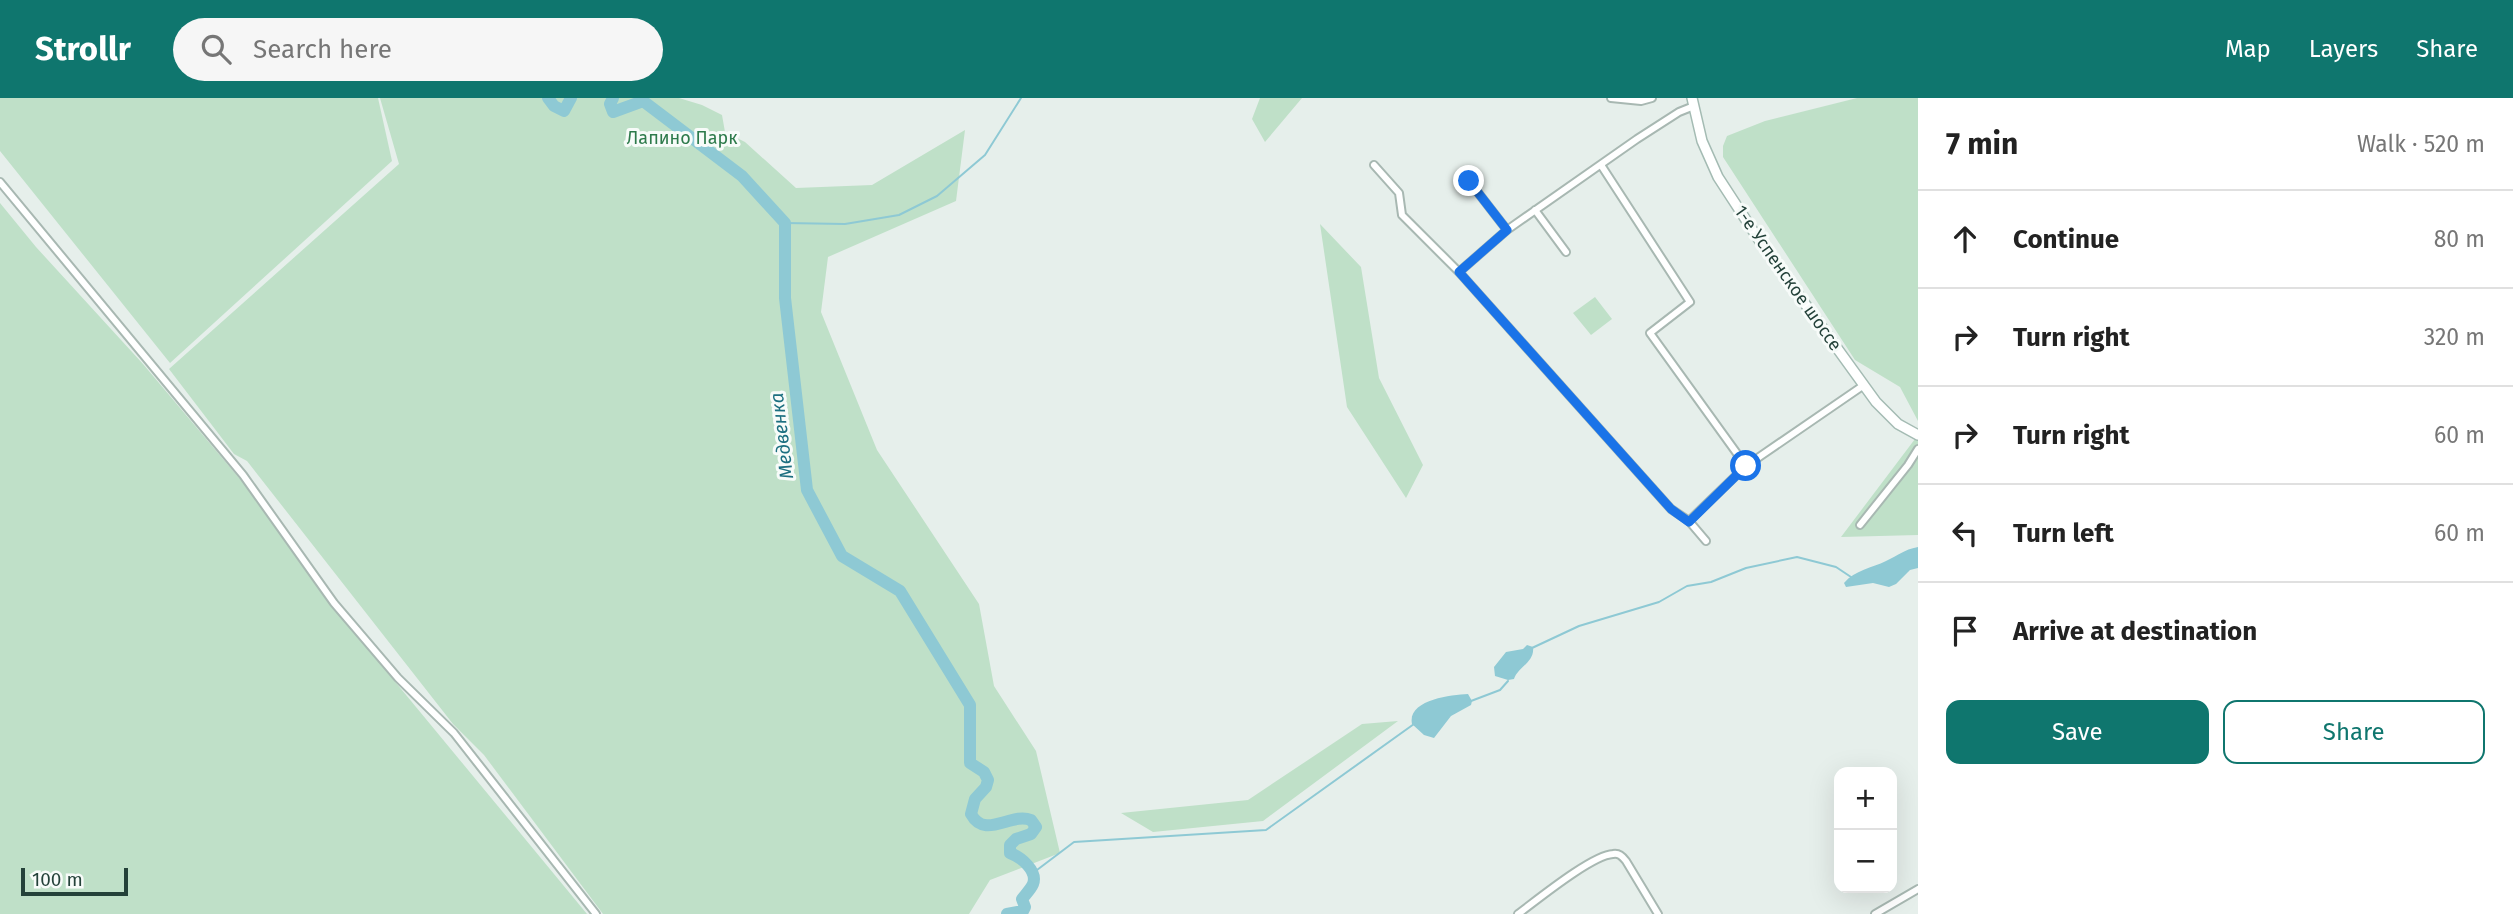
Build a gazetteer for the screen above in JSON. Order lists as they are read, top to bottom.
{
  "streets": {
    "main road": ["1-е Успенское шоссе"]
  },
  "water": ["Медвенка"],
  "parks": ["Лапино Парк"],
  "scale_bar": "100 m",
  "page": {
    "header": "Strollr",
    "search": "Search here",
    "nav": ["Map", "Layers", "Share"],
    "heading": ["7 min", "Walk · 520 m"],
    "list": [
      ["Continue", "80 m"],
      ["Turn right", "320 m"],
      ["Turn right", "60 m"],
      ["Turn left", "60 m"],
      "Arrive at destination"
    ],
    "buttons": ["Save", "Share"],
    "map_buttons": ["+", "−"],
    "scale": "100 m"
  }
}
